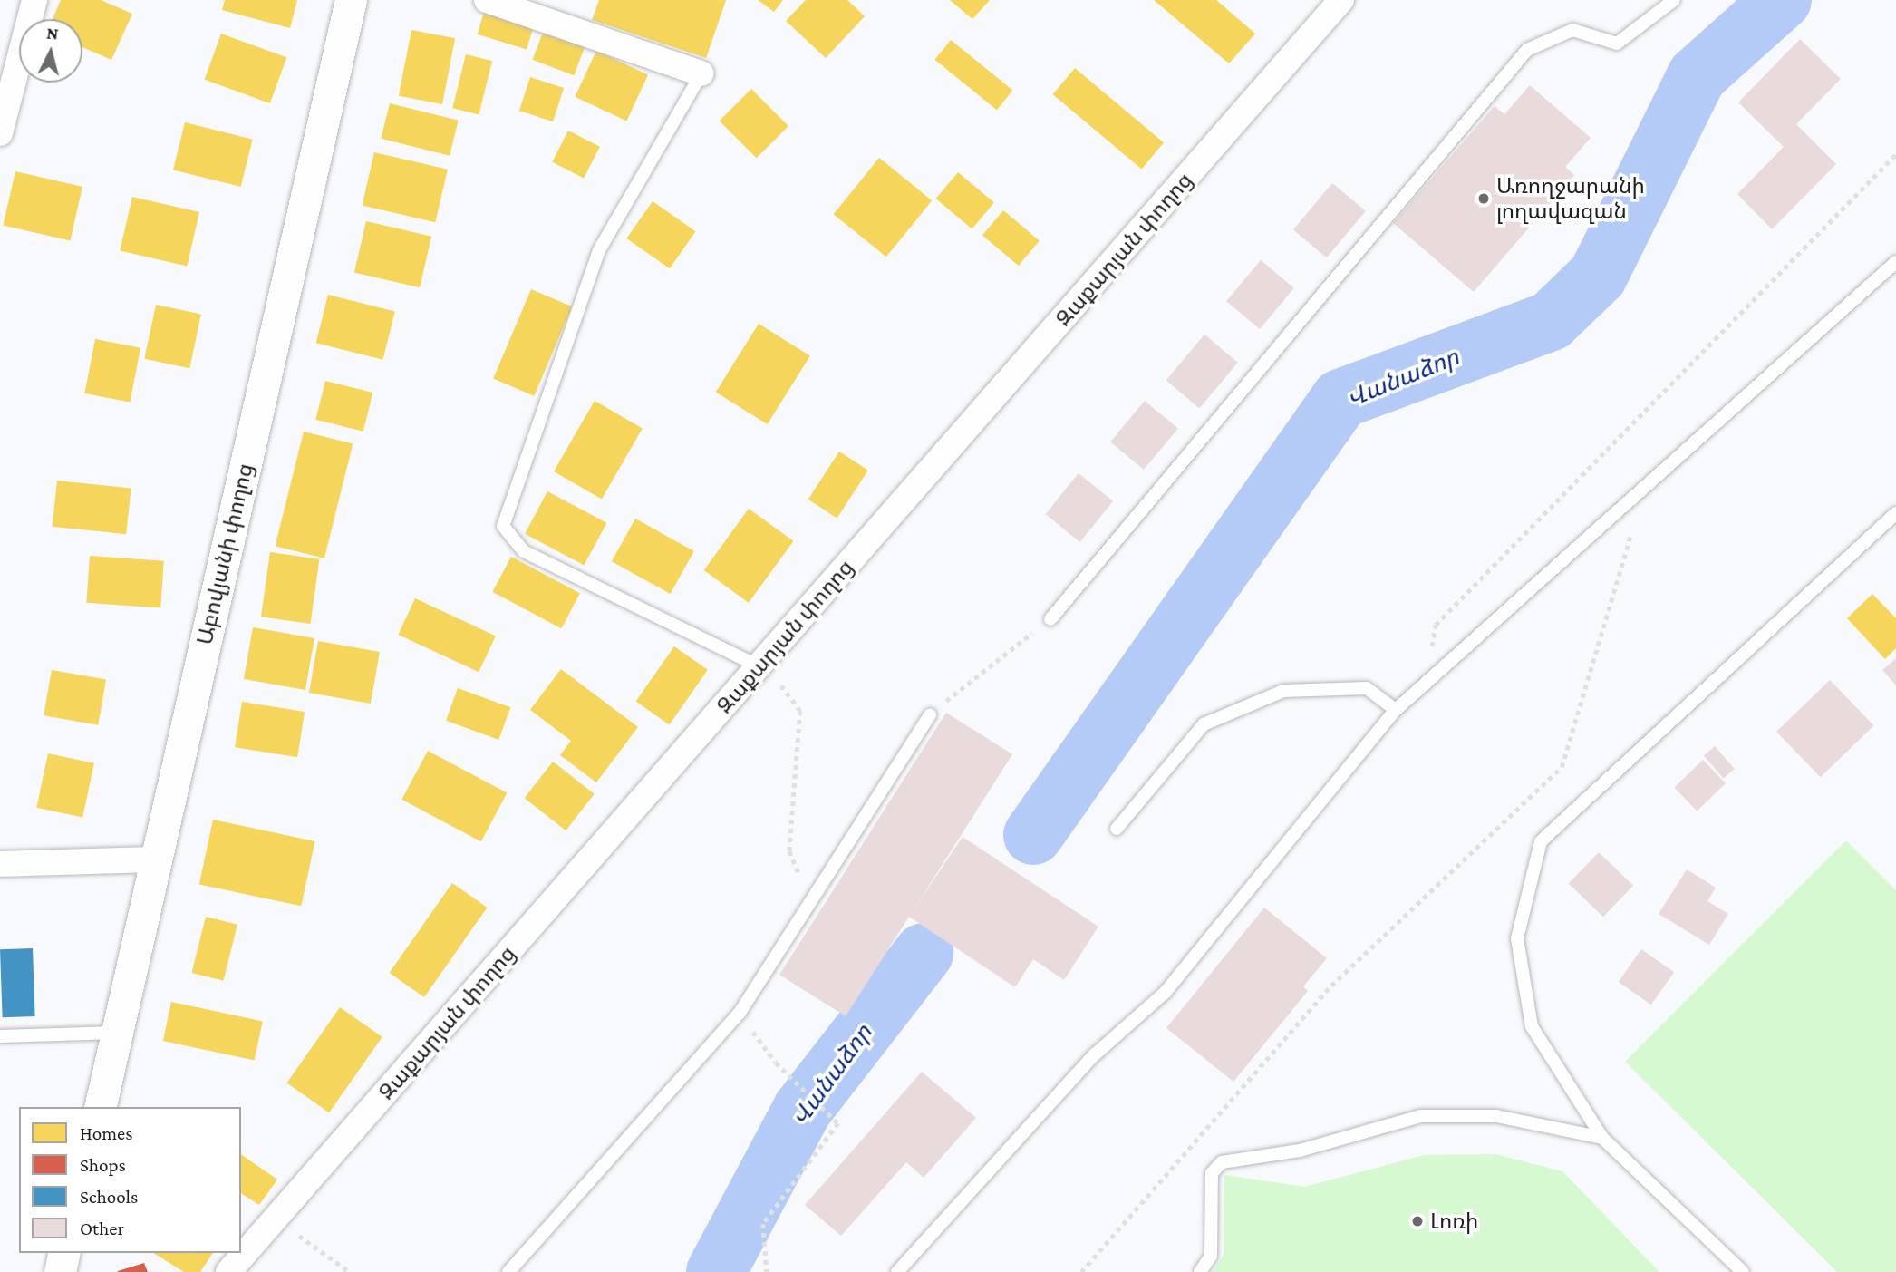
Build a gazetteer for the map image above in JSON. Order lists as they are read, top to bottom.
{
  "streets": {
    "street": ["Զաքարյան փողոց", "Աբովյանի փողոց"]
  },
  "water": ["Վանաձոր"],
  "places": ["Առողջարանի լողավազան", "Լոռի"],
  "legend": [
    "Homes",
    "Shops",
    "Schools",
    "Other"
  ],
  "north": "top"
}
